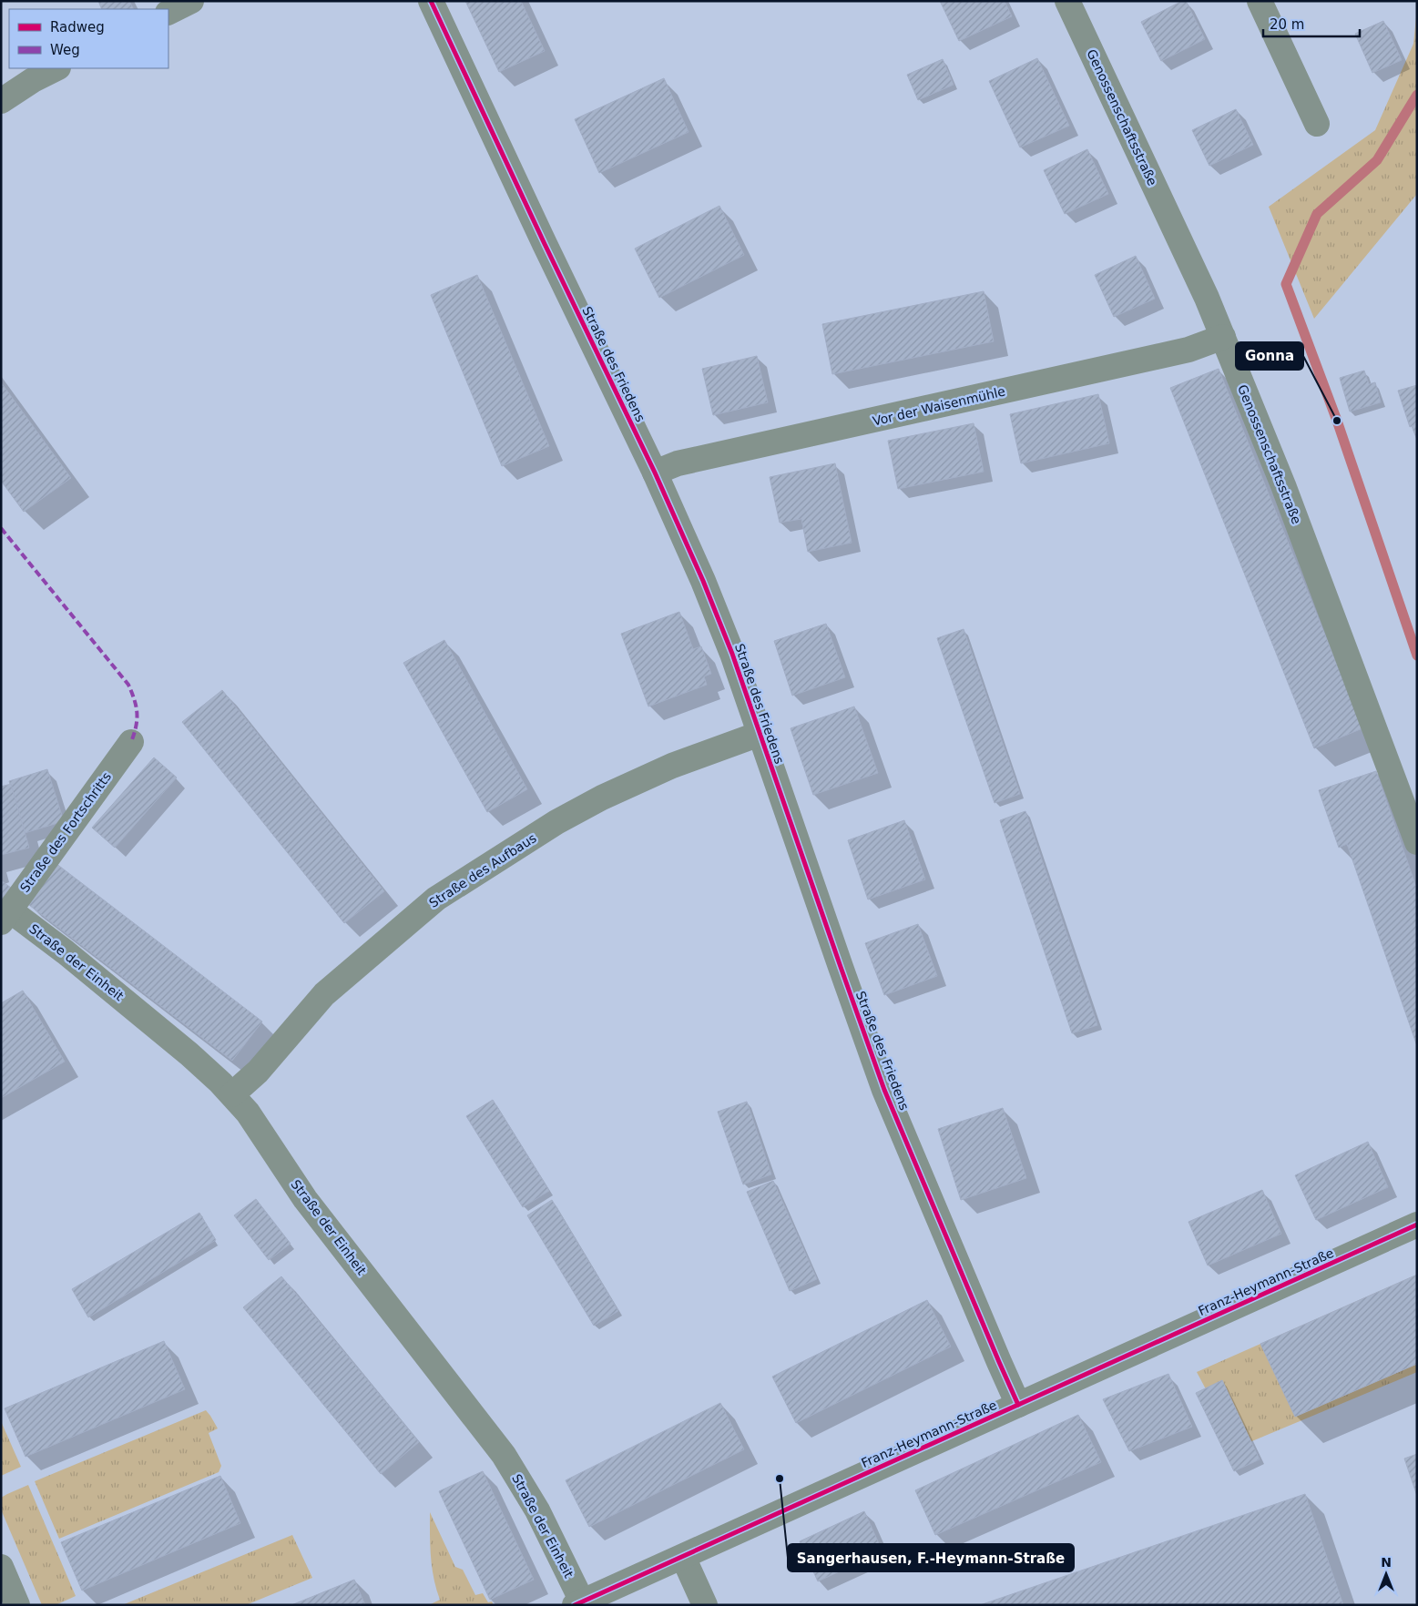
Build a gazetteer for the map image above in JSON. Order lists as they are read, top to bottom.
{
  "streets": {
    "street": [
      "Genossenschaftsstraße",
      "Straße des Friedens",
      "Vor der Waisenmühle",
      "Straße des Fortschritts",
      "Straße des Aufbaus",
      "Straße der Einheit",
      "Franz-Heymann-Straße"
    ]
  },
  "crossings": [
    ["Genossenschaftsstraße", "Vor der Waisenmühle"],
    ["Straße des Friedens", "Vor der Waisenmühle"],
    ["Straße des Friedens", "Straße des Aufbaus"],
    ["Straße des Friedens", "Franz-Heymann-Straße"],
    ["Straße des Fortschritts", "Straße der Einheit"],
    ["Straße des Aufbaus", "Straße der Einheit"],
    ["Straße der Einheit", "Franz-Heymann-Straße"]
  ],
  "places": ["Gonna", "Sangerhausen, F.-Heymann-Straße"],
  "legend": ["Radweg", "Weg"],
  "scale_bar": "20 m",
  "north": "top"
}
